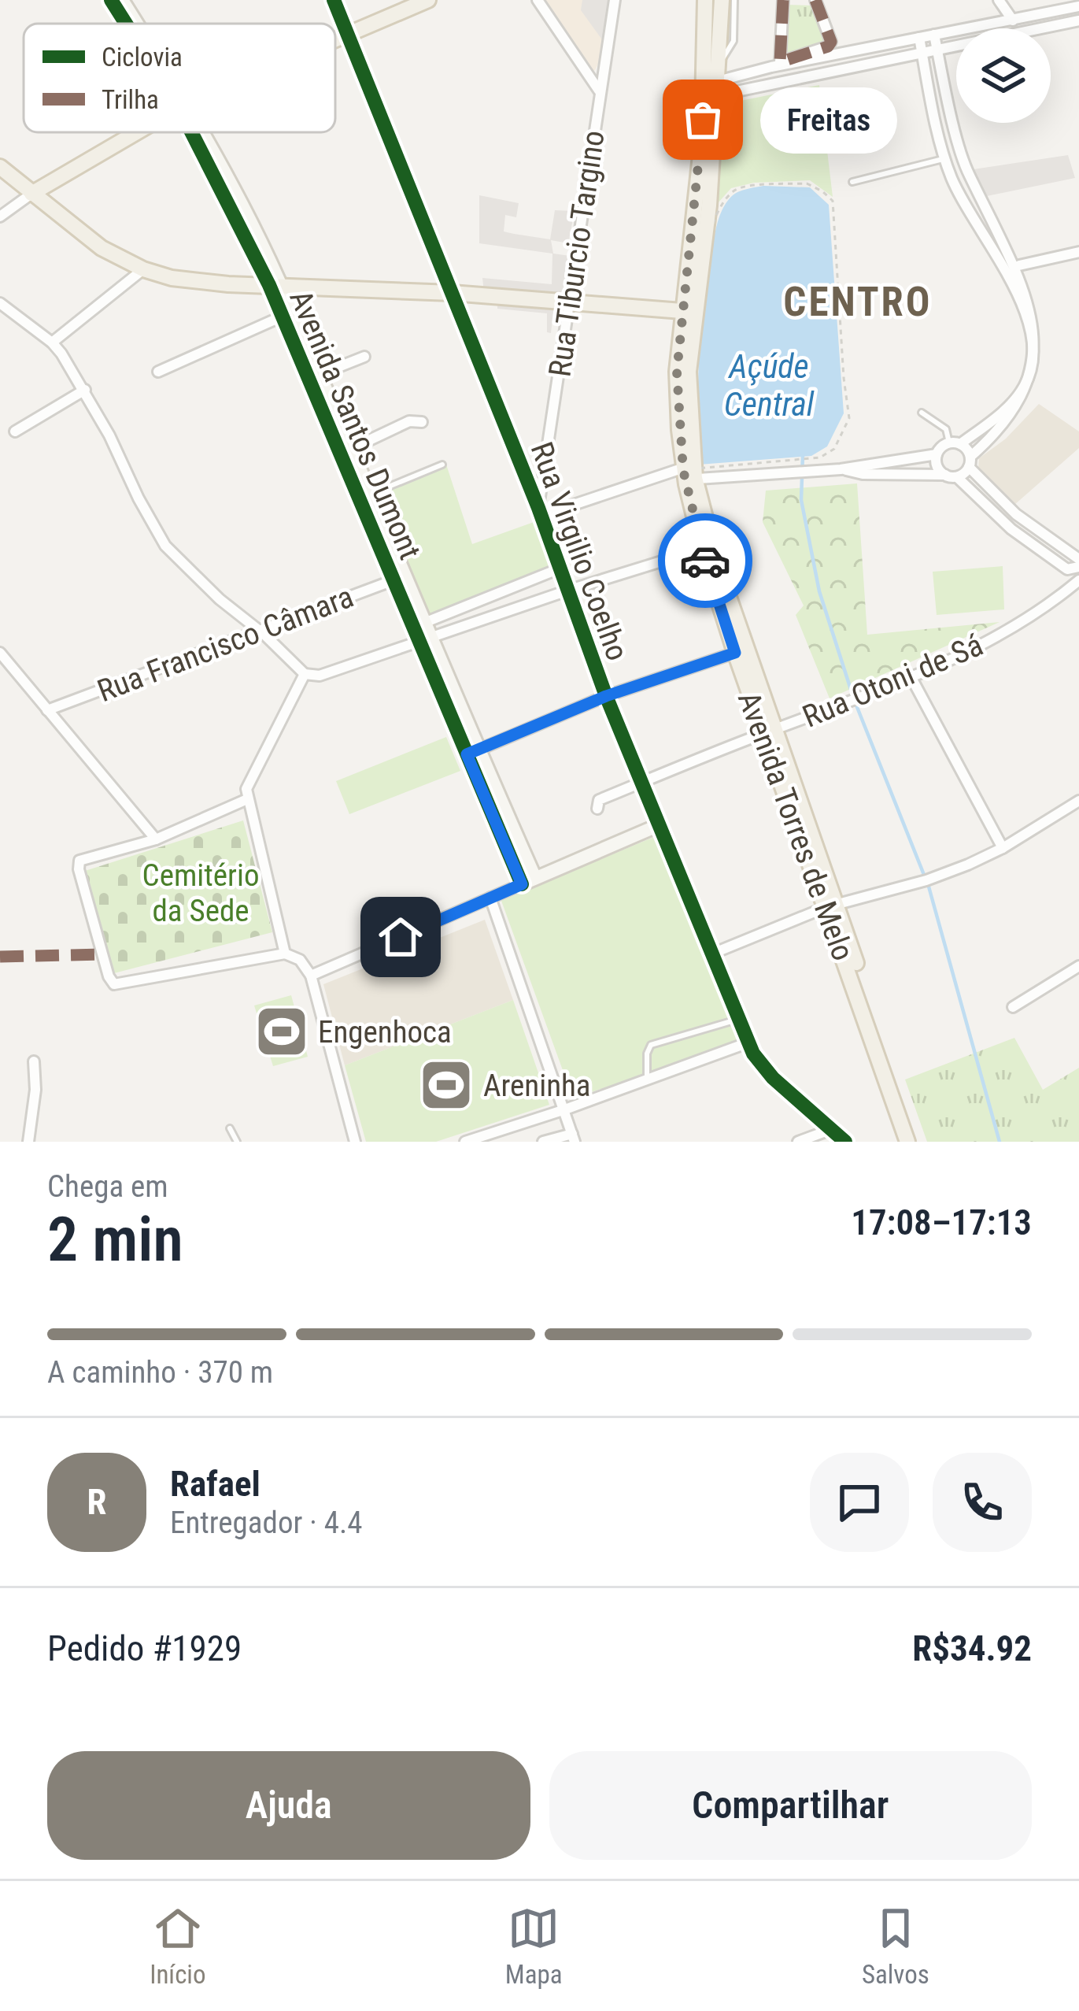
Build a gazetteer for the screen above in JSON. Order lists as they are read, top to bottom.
{
  "streets": {
    "main road": ["Avenida Torres de Melo"],
    "street": [
      "Rua Tiburcio Targino",
      "Avenida Santos Dumont",
      "Rua Virgilio Coelho",
      "Rua Francisco Câmara",
      "Rua Otoni de Sá"
    ]
  },
  "crossings": [
    ["Rua Tiburcio Targino", "Rua Virgilio Coelho"],
    ["Avenida Santos Dumont", "Rua Francisco Câmara"],
    ["Rua Virgilio Coelho", "Rua Otoni de Sá"],
    ["Rua Otoni de Sá", "Avenida Torres de Melo"]
  ],
  "districts": ["CENTRO"],
  "water": ["Açúde Central"],
  "parks": ["Cemitério da Sede"],
  "places": {
    "other": ["Freitas"],
    "sports": ["Engenhoca", "Areninha"]
  },
  "legend": ["Ciclovia", "Trilha"],
  "page": {
    "bubble": "Freitas",
    "heading": ["2 min", "Chega em", "17:08–17:13"],
    "panel": [
      "Rafael",
      "Entregador · 4.4",
      "Pedido #1929",
      "R$34.92"
    ],
    "bar": "A caminho · 370 m",
    "round": "R",
    "buttons": ["Ajuda", "Compartilhar"],
    "tabs": ["Início", "Mapa", "Salvos"]
  }
}
